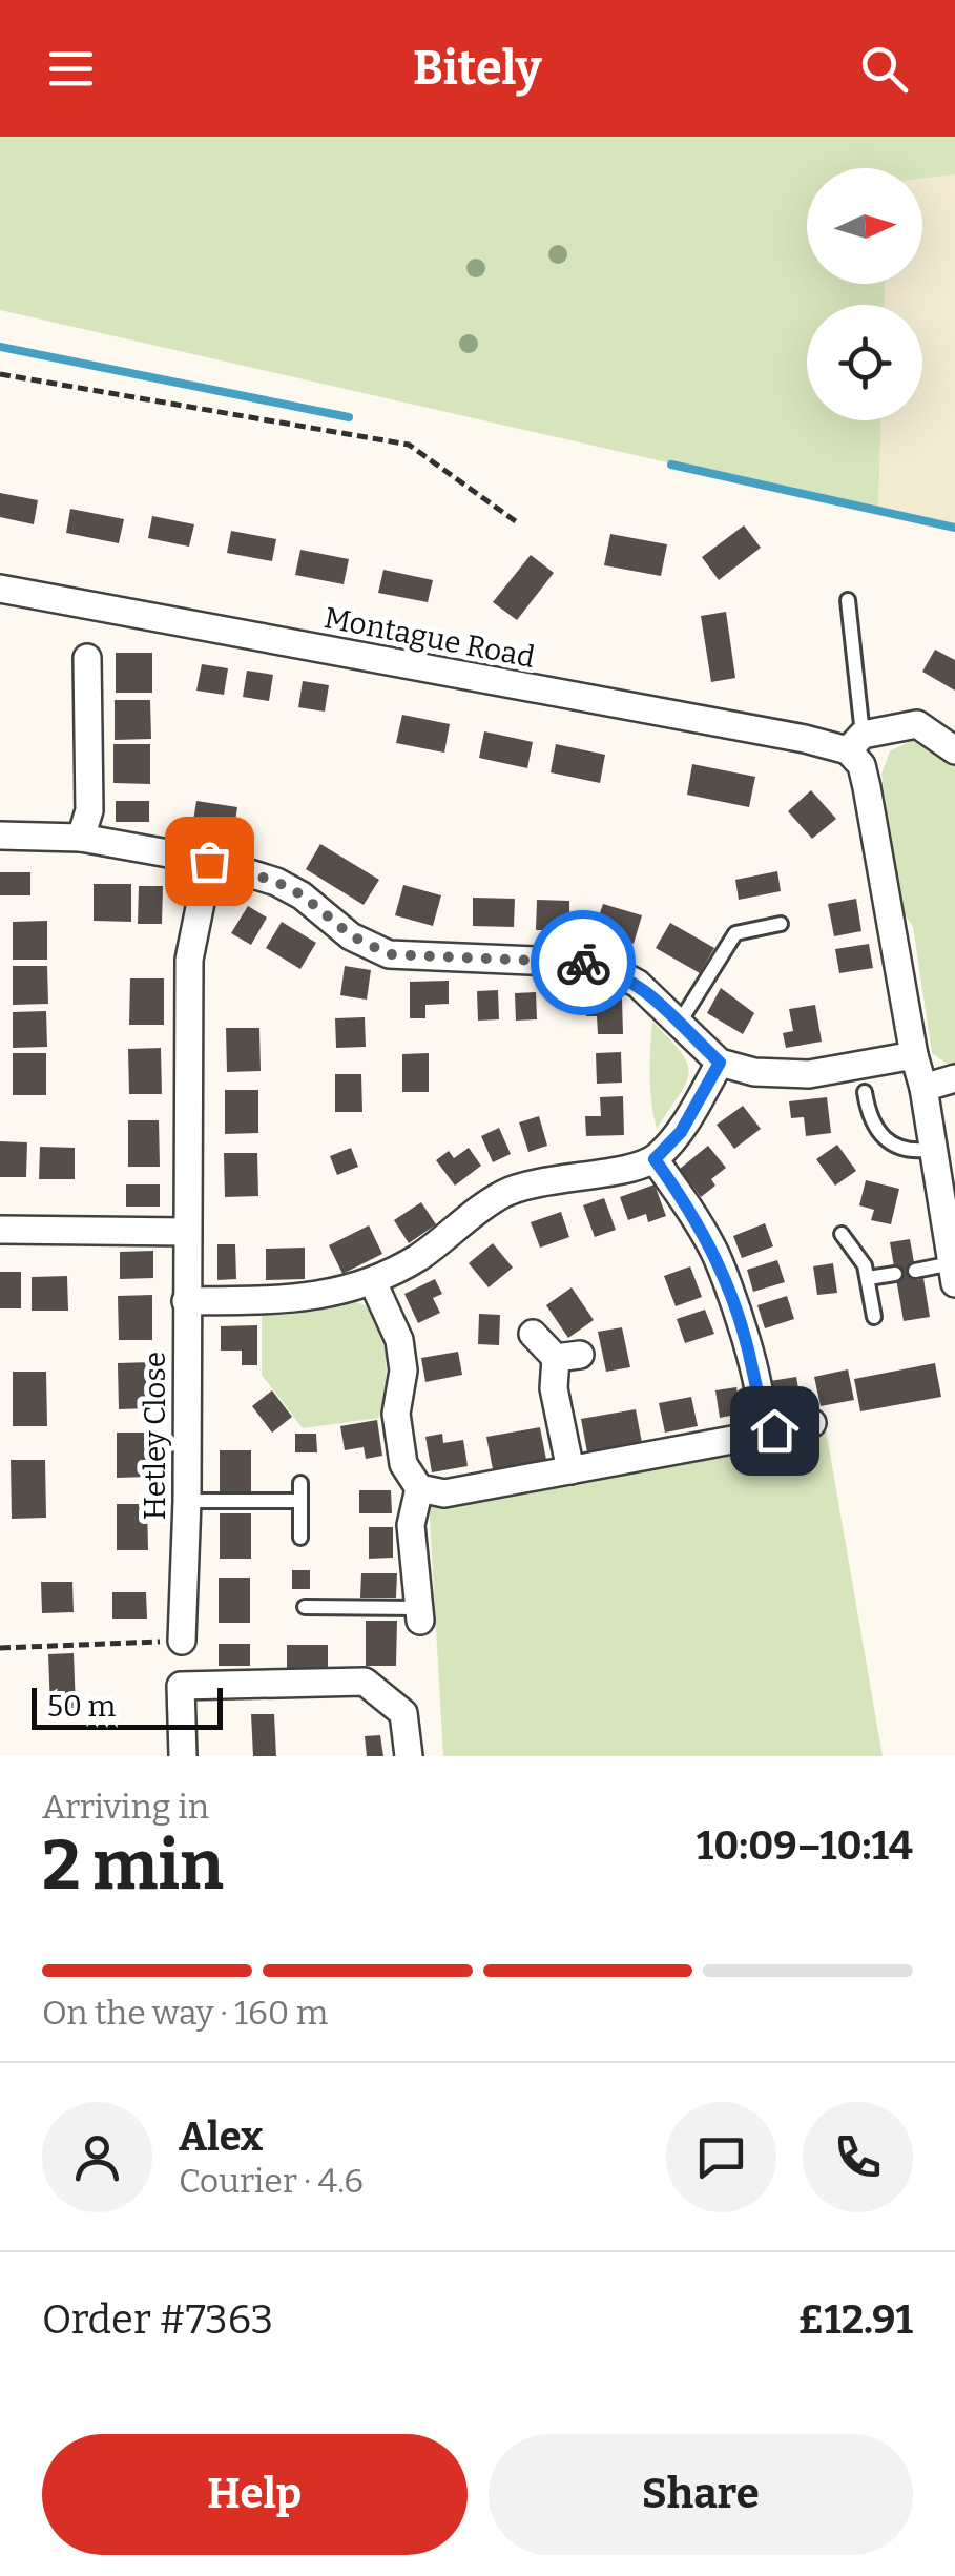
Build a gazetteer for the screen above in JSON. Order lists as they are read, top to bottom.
{
  "streets": {
    "street": ["Montague Road", "Hetley Close"]
  },
  "scale_bar": "50 m",
  "north": "right",
  "page": {
    "header": "Bitely",
    "scale": "50 m",
    "heading": ["2 min", "Arriving in", "10:09–10:14"],
    "panel": [
      "Alex",
      "Courier · 4.6",
      "Order #7363",
      "£12.91"
    ],
    "bar": "On the way · 160 m",
    "buttons": ["Help", "Share"]
  }
}
